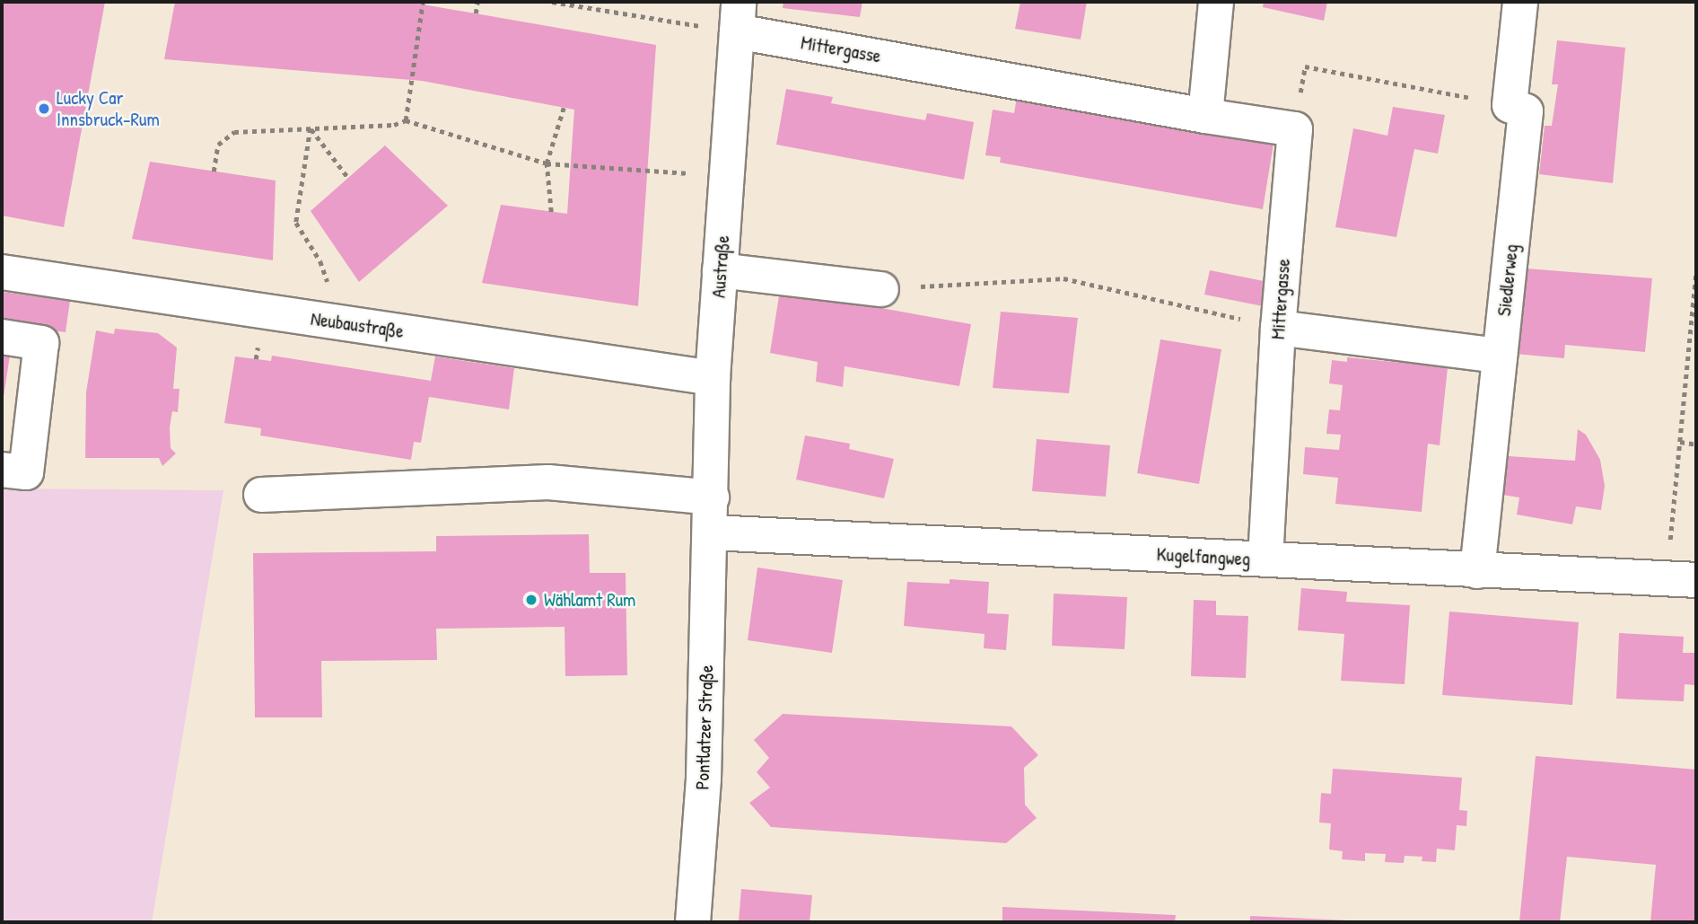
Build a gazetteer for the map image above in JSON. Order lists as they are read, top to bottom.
{
  "streets": {
    "street": [
      "Mittergasse",
      "Austraße",
      "Siedlerweg",
      "Neubaustraße",
      "Kugelfangweg",
      "Pontlatzer Straße"
    ]
  },
  "crossings": [
    ["Mittergasse", "Austraße"],
    ["Mittergasse", "Kugelfangweg"],
    ["Austraße", "Neubaustraße"],
    ["Austraße", "Kugelfangweg"],
    ["Austraße", "Pontlatzer Straße"],
    ["Siedlerweg", "Kugelfangweg"],
    ["Kugelfangweg", "Pontlatzer Straße"]
  ],
  "places": ["Lucky Car Innsbruck-Rum", "Wählamt Rum"]
}
